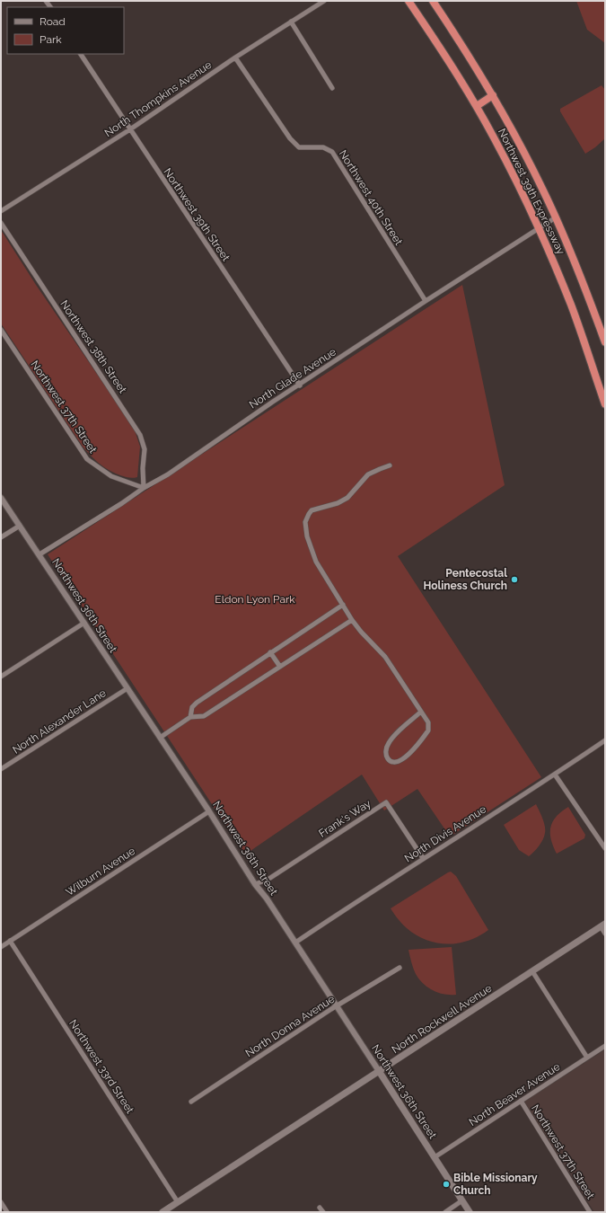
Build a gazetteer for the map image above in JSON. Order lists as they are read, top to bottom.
{
  "streets": {
    "highway": ["Northwest 39th Expressway"],
    "main road": ["Northwest 36th Street", "North Rockwell Avenue"],
    "street": [
      "North Thompkins Avenue",
      "Northwest 40th Street",
      "Northwest 39th Street",
      "Northwest 38th Street",
      "North Glade Avenue",
      "Northwest 37th Street",
      "North Alexander Lane",
      "Frank's Way",
      "North Divis Avenue",
      "Wilburn Avenue",
      "North Donna Avenue",
      "Northwest 33rd Street",
      "North Beaver Avenue"
    ]
  },
  "crossings": [
    ["North Thompkins Avenue", "Northwest 40th Street"],
    ["North Thompkins Avenue", "Northwest 39th Street"],
    ["Northwest 39th Expressway", "North Glade Avenue"],
    ["Northwest 40th Street", "North Glade Avenue"],
    ["Northwest 39th Street", "North Glade Avenue"],
    ["Northwest 38th Street", "North Glade Avenue"],
    ["Northwest 38th Street", "Northwest 37th Street"],
    ["North Glade Avenue", "Northwest 37th Street"],
    ["North Glade Avenue", "Northwest 36th Street"],
    ["Northwest 37th Street", "North Beaver Avenue"],
    ["Northwest 36th Street", "North Alexander Lane"],
    ["Northwest 36th Street", "Frank's Way"],
    ["Northwest 36th Street", "North Divis Avenue"],
    ["Northwest 36th Street", "Wilburn Avenue"],
    ["Northwest 36th Street", "North Rockwell Avenue"],
    ["Northwest 36th Street", "North Donna Avenue"],
    ["Northwest 36th Street", "North Beaver Avenue"],
    ["Frank's Way", "North Divis Avenue"],
    ["Wilburn Avenue", "Northwest 33rd Street"],
    ["North Rockwell Avenue", "Northwest 33rd Street"]
  ],
  "parks": ["Eldon Lyon Park"],
  "places": ["Pentecostal Holiness Church", "Bible Missionary Church"],
  "legend": ["Road", "Park"]
}
